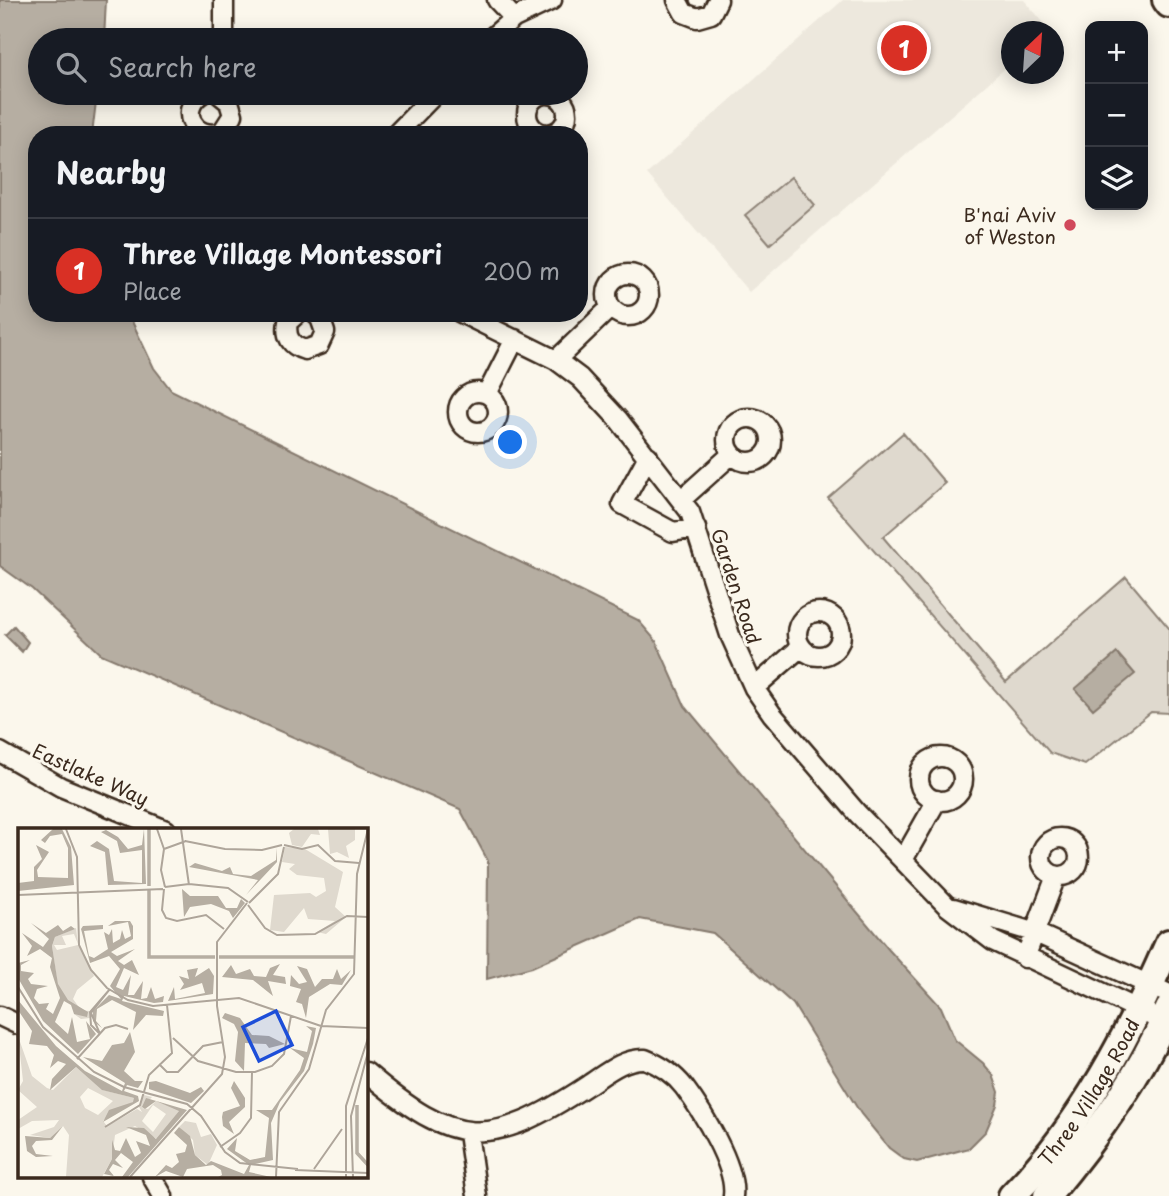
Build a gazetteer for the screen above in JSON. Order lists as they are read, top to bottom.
{
  "streets": {
    "street": ["Garden Road", "Eastlake Way", "Three Village Road"]
  },
  "crossings": [
    ["Garden Road", "Three Village Road"]
  ],
  "places": ["B'nai Aviv of Weston"],
  "north": "top right",
  "page": {
    "map_buttons": ["+", "−"],
    "pins": "1",
    "search": "Search here",
    "heading": "Nearby",
    "list": [
      {
        "mark": "1",
        "name": "Three Village Montessori",
        "note": "Place",
        "value": "200 m"
      }
    ]
  }
}
